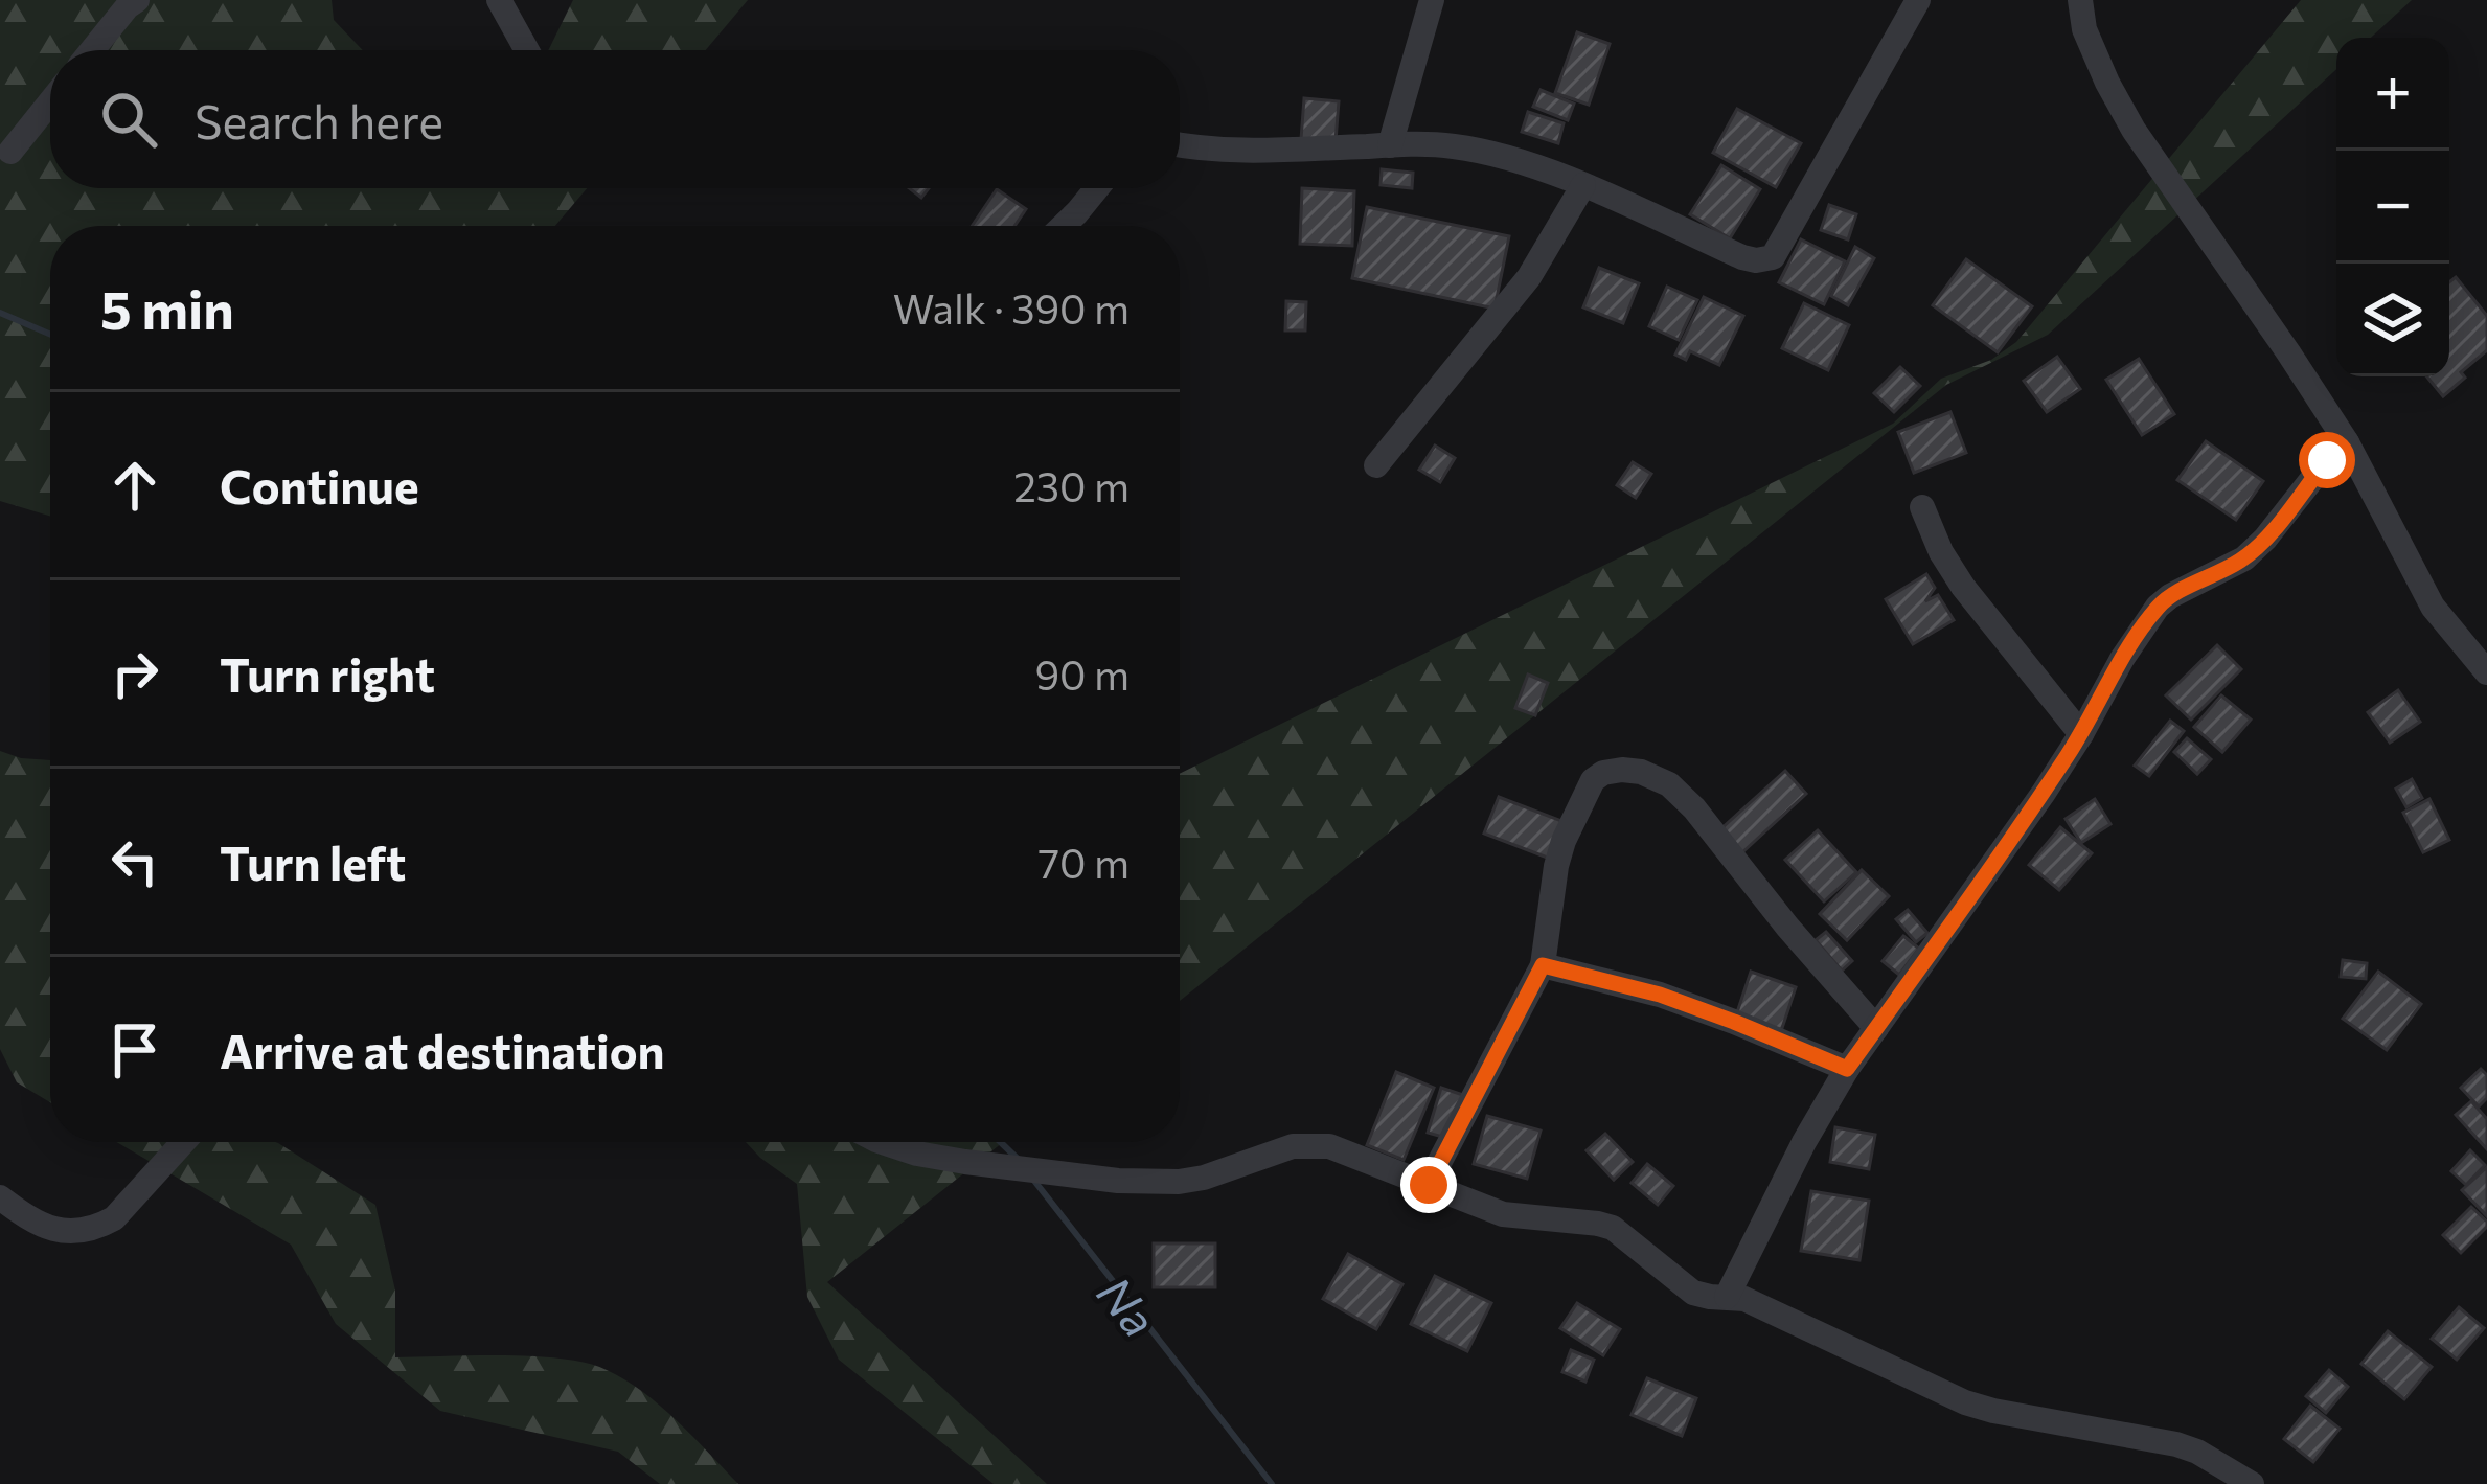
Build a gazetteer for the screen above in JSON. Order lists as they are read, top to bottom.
{
  "water": ["Na"],
  "page": {
    "map_buttons": ["+", "−"],
    "search": "Search here",
    "heading": ["5 min", "Walk · 390 m"],
    "list": [
      ["Continue", "230 m"],
      ["Turn right", "90 m"],
      ["Turn left", "70 m"],
      "Arrive at destination"
    ]
  }
}
